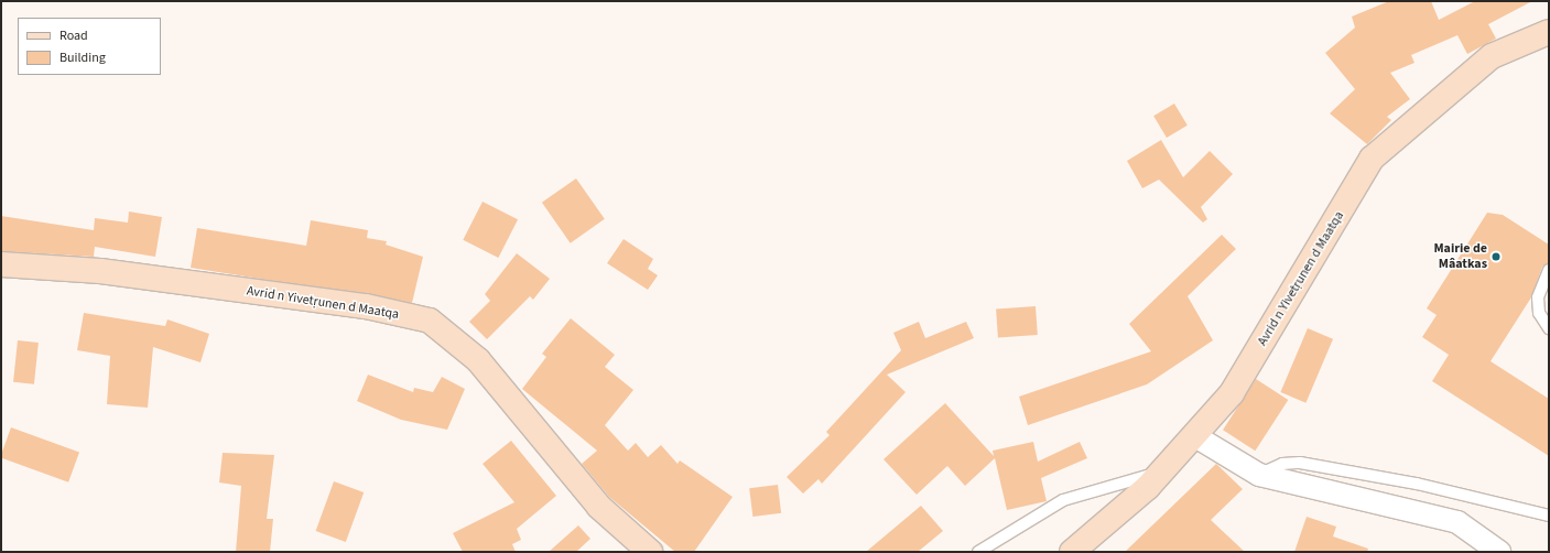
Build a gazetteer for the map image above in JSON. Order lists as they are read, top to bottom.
{
  "streets": {
    "main road": ["Avrid n Yivetṛunen d Maatqa"]
  },
  "places": ["Mairie de Mâatkas"],
  "legend": ["Road", "Building"]
}
